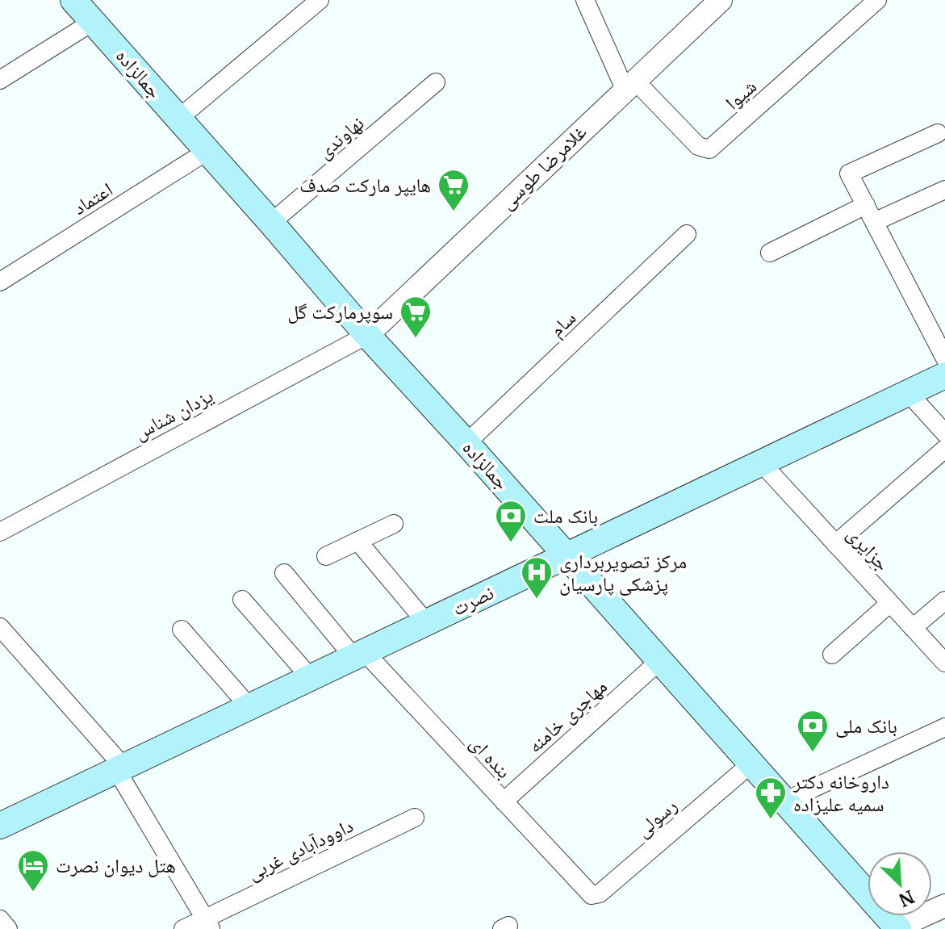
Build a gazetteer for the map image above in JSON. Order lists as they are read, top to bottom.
{
  "streets": {
    "main road": ["جمالزاده", "نصرت"],
    "street": [
      "شیوا",
      "نهاوندی",
      "غلامرضا طوسی",
      "اعتماد",
      "سام",
      "یزدان شناس",
      "جزایری",
      "مهاجری خامنه",
      "بنده ای",
      "رسولی",
      "داوودآبادی غربی"
    ]
  },
  "crossings": [
    ["جمالزاده", "نهاوندی"],
    ["جمالزاده", "غلامرضا طوسی"],
    ["جمالزاده", "اعتماد"],
    ["جمالزاده", "سام"],
    ["جمالزاده", "یزدان شناس"],
    ["جمالزاده", "نصرت"],
    ["جمالزاده", "مهاجری خامنه"],
    ["جمالزاده", "رسولی"],
    ["شیوا", "غلامرضا طوسی"],
    ["غلامرضا طوسی", "یزدان شناس"],
    ["جزایری", "نصرت"],
    ["نصرت", "بنده ای"],
    ["مهاجری خامنه", "بنده ای"],
    ["بنده ای", "رسولی"]
  ],
  "places": {
    "supermarket": ["هايپر ماركت صدف", "سوپرمارکت گل"],
    "bank": ["بانک ملت", "بانک ملی"],
    "hospital": ["مرکز تصویربرداری پزشکی پارسیان"],
    "pharmacy": ["داروخانه دکتر سمیه علیزاده"],
    "hotel": ["هتل دیوان نصرت"]
  },
  "north": "bottom right"
}
